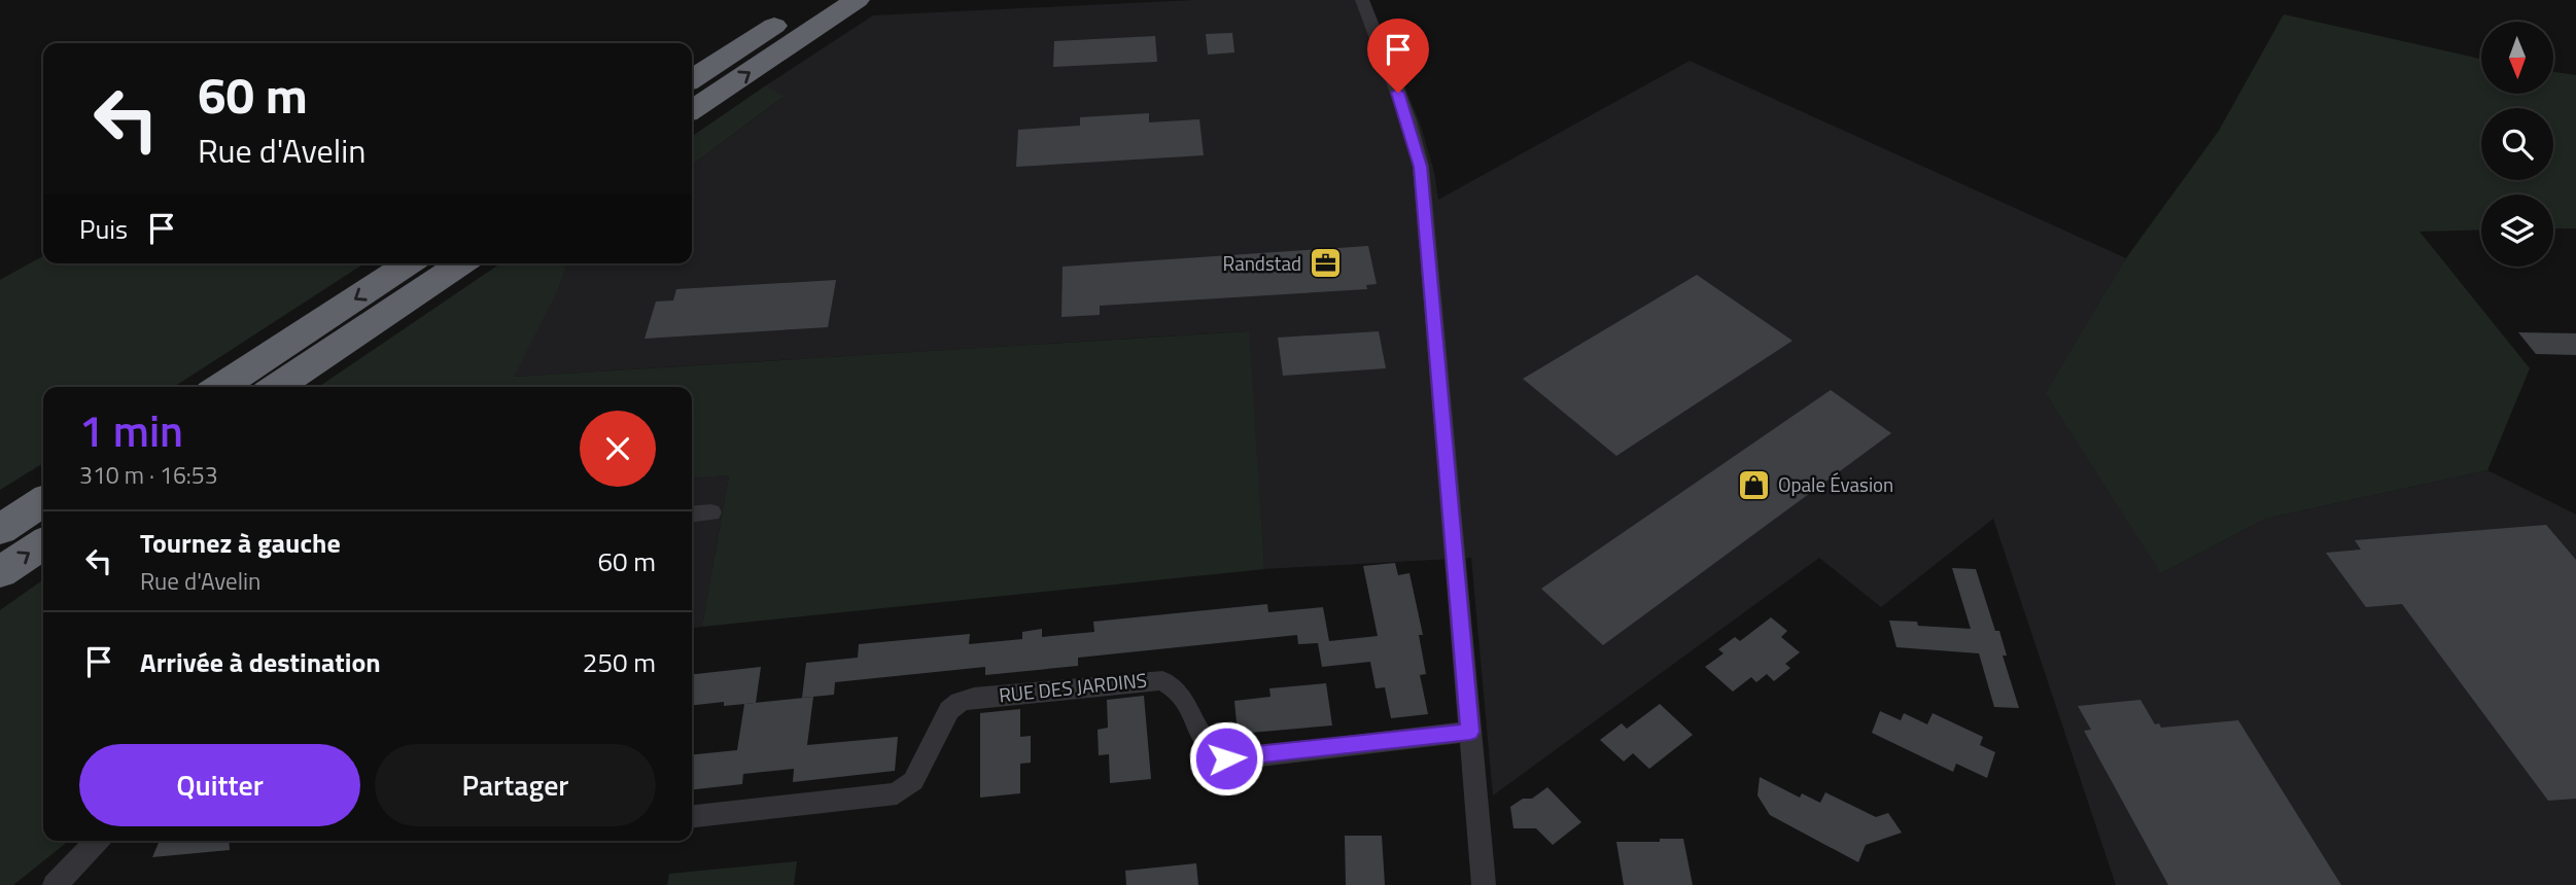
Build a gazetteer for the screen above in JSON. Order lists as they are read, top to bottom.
{
  "streets": {
    "street": ["RUE DES JARDINS"]
  },
  "places": {
    "office": ["Randstad"],
    "shop": ["Opale Évasion"]
  },
  "north": "bottom",
  "page": {
    "turn": ["60 m", "Rue d'Avelin"],
    "then": "Puis",
    "heading": ["1 min", "310 m · 16:53"],
    "list": [
      {
        "name": "Tournez à gauche",
        "note": "Rue d'Avelin",
        "value": "60 m"
      },
      {
        "name": "Arrivée à destination",
        "value": "250 m"
      }
    ],
    "buttons": ["Quitter", "Partager"]
  }
}
